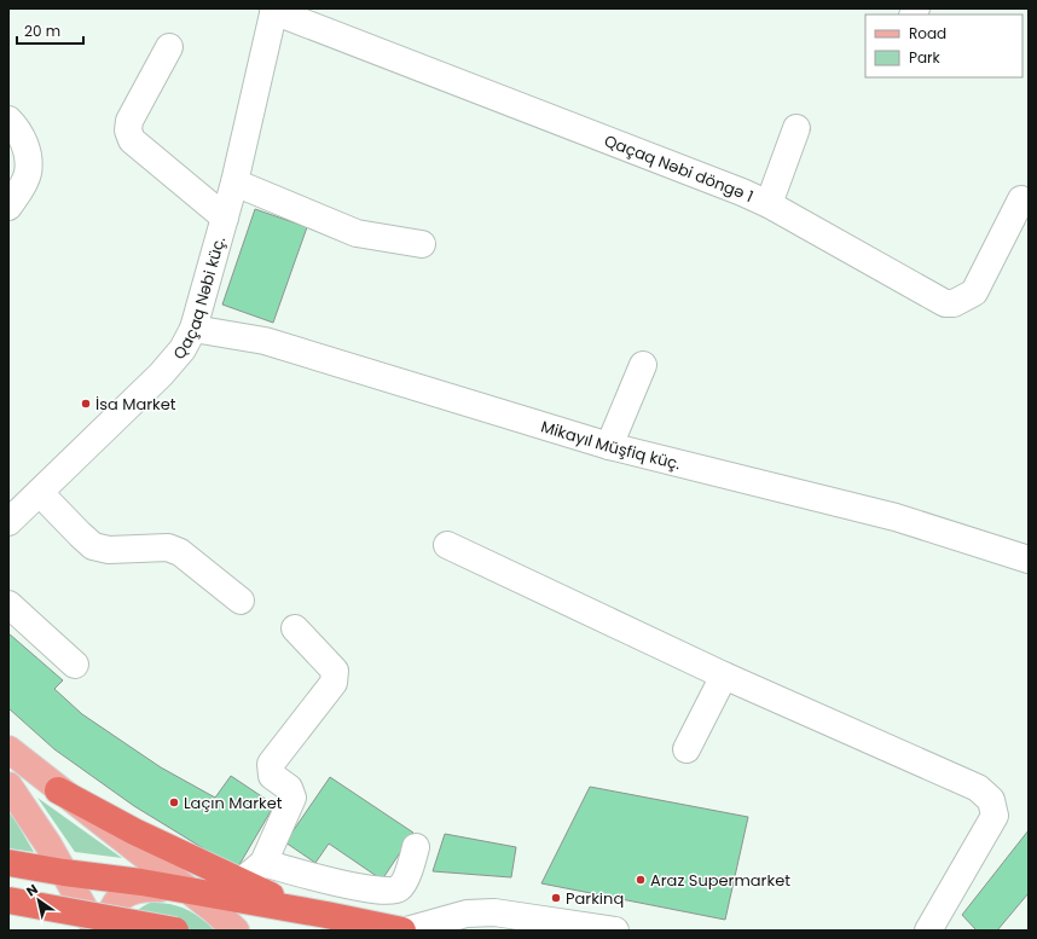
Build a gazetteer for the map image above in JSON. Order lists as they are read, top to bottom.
{
  "streets": {
    "street": ["Qaçaq Nəbi döngə 1", "Qaçaq Nəbi küç.", "Mikayıl Müşfiq küç."]
  },
  "crossings": [
    ["Qaçaq Nəbi döngə 1", "Qaçaq Nəbi küç."],
    ["Qaçaq Nəbi küç.", "Mikayıl Müşfiq küç."]
  ],
  "places": [
    "İsa Market",
    "Laçın Market",
    "Araz Supermarket",
    "Parkinq"
  ],
  "legend": ["Road", "Park"],
  "scale_bar": "20 m",
  "north": "top left"
}
